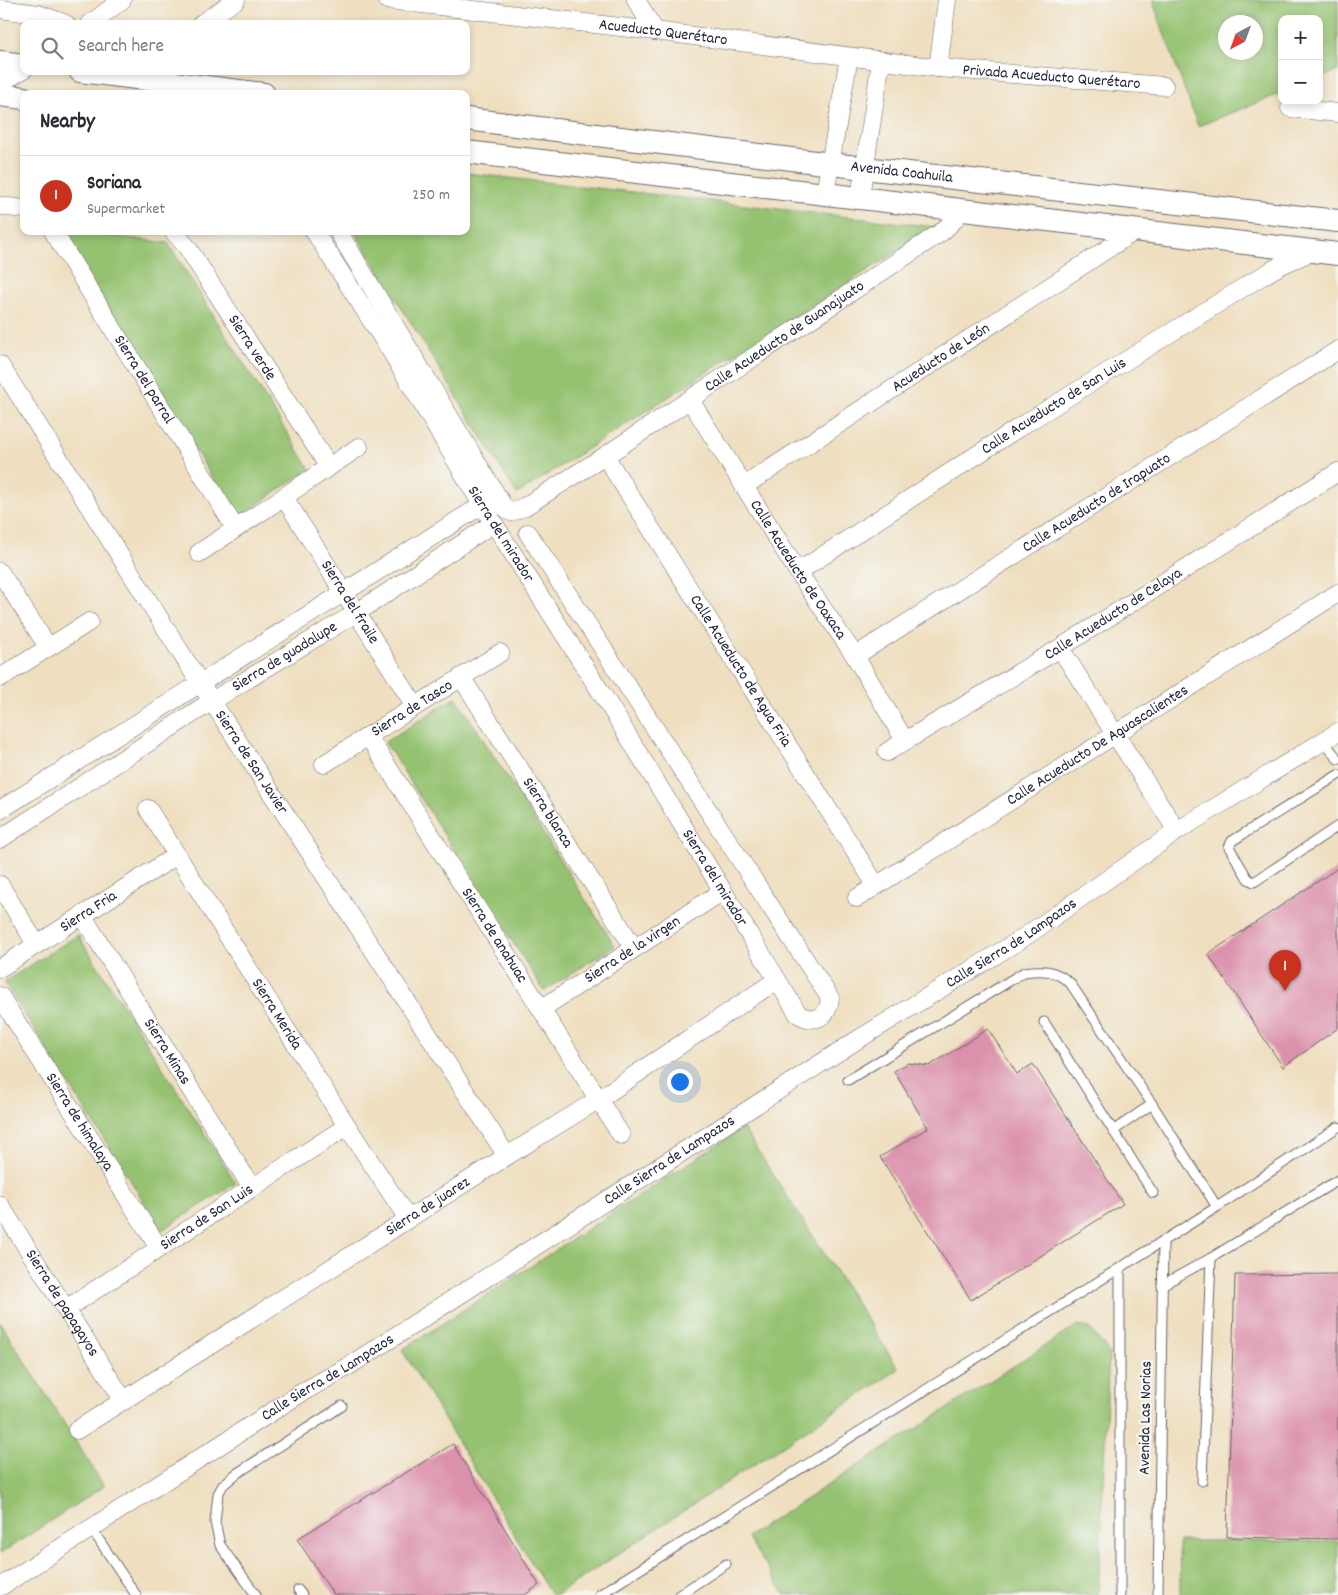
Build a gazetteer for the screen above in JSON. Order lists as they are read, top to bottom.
{
  "streets": {
    "street": [
      "Acueducto Querétaro",
      "Privada Acueducto Querétaro",
      "Avenida Coahuila",
      "Calle Acueducto de Guanajuato",
      "Sierra verde",
      "Acueducto de León",
      "Sierra del parral",
      "Calle Acueducto de San Luis",
      "Calle Acueducto de Irapuato",
      "Sierra del mirador",
      "Calle Acueducto de Oaxaca",
      "Sierra del fraile",
      "Calle Acueducto de Celaya",
      "Sierra de guadalupe",
      "Calle Acueducto de Agua Fria",
      "Sierra de Tasco",
      "Calle Acueducto De Aguascalientes",
      "Sierra de San Javier",
      "Sierra blanca",
      "Sierra Fria",
      "Sierra de anahuac",
      "Calle Sierra de Lampazos",
      "Sierra de la virgen",
      "Sierra Merida",
      "Sierra Minas",
      "Sierra de himalaya",
      "Sierra de juarez",
      "Sierra de San Luis",
      "Sierra de papagayos"
    ],
    "lane": ["Avenida Las Norias"]
  },
  "crossings": [
    ["Acueducto Querétaro", "Privada Acueducto Querétaro"],
    ["Avenida Coahuila", "Calle Acueducto de Guanajuato"],
    ["Avenida Coahuila", "Acueducto de León"],
    ["Avenida Coahuila", "Calle Acueducto de San Luis"],
    ["Calle Acueducto de Guanajuato", "Sierra del mirador"],
    ["Calle Acueducto de Guanajuato", "Calle Acueducto de Oaxaca"],
    ["Calle Acueducto de Guanajuato", "Calle Acueducto de Agua Fria"],
    ["Acueducto de León", "Calle Acueducto de Oaxaca"],
    ["Calle Acueducto de San Luis", "Calle Acueducto de Oaxaca"],
    ["Calle Acueducto de Irapuato", "Calle Acueducto de Oaxaca"],
    ["Sierra del mirador", "Sierra de guadalupe"],
    ["Sierra del mirador", "Sierra de la virgen"],
    ["Sierra del mirador", "Sierra de juarez"],
    ["Calle Acueducto de Oaxaca", "Calle Acueducto de Celaya"],
    ["Sierra del fraile", "Sierra de guadalupe"],
    ["Sierra del fraile", "Sierra de Tasco"],
    ["Sierra de guadalupe", "Sierra de San Javier"],
    ["Calle Acueducto de Agua Fria", "Calle Acueducto De Aguascalientes"],
    ["Sierra de Tasco", "Sierra blanca"],
    ["Sierra de Tasco", "Sierra de anahuac"],
    ["Sierra de San Javier", "Sierra de juarez"],
    ["Sierra blanca", "Sierra de la virgen"],
    ["Sierra Fria", "Sierra Merida"],
    ["Sierra Fria", "Sierra Minas"],
    ["Sierra de anahuac", "Sierra de la virgen"],
    ["Sierra de anahuac", "Sierra de juarez"],
    ["Sierra Merida", "Sierra de juarez"],
    ["Sierra Merida", "Sierra de San Luis"],
    ["Sierra Minas", "Sierra de San Luis"],
    ["Sierra de himalaya", "Sierra de San Luis"],
    ["Sierra de juarez", "Sierra de papagayos"],
    ["Sierra de San Luis", "Sierra de papagayos"]
  ],
  "north": "bottom left",
  "page": {
    "map_buttons": ["+", "−"],
    "search": "Search here",
    "heading": "Nearby",
    "list": [
      {
        "mark": "1",
        "name": "Soriana",
        "note": "Supermarket",
        "value": "250 m"
      }
    ],
    "pins": "1"
  }
}
